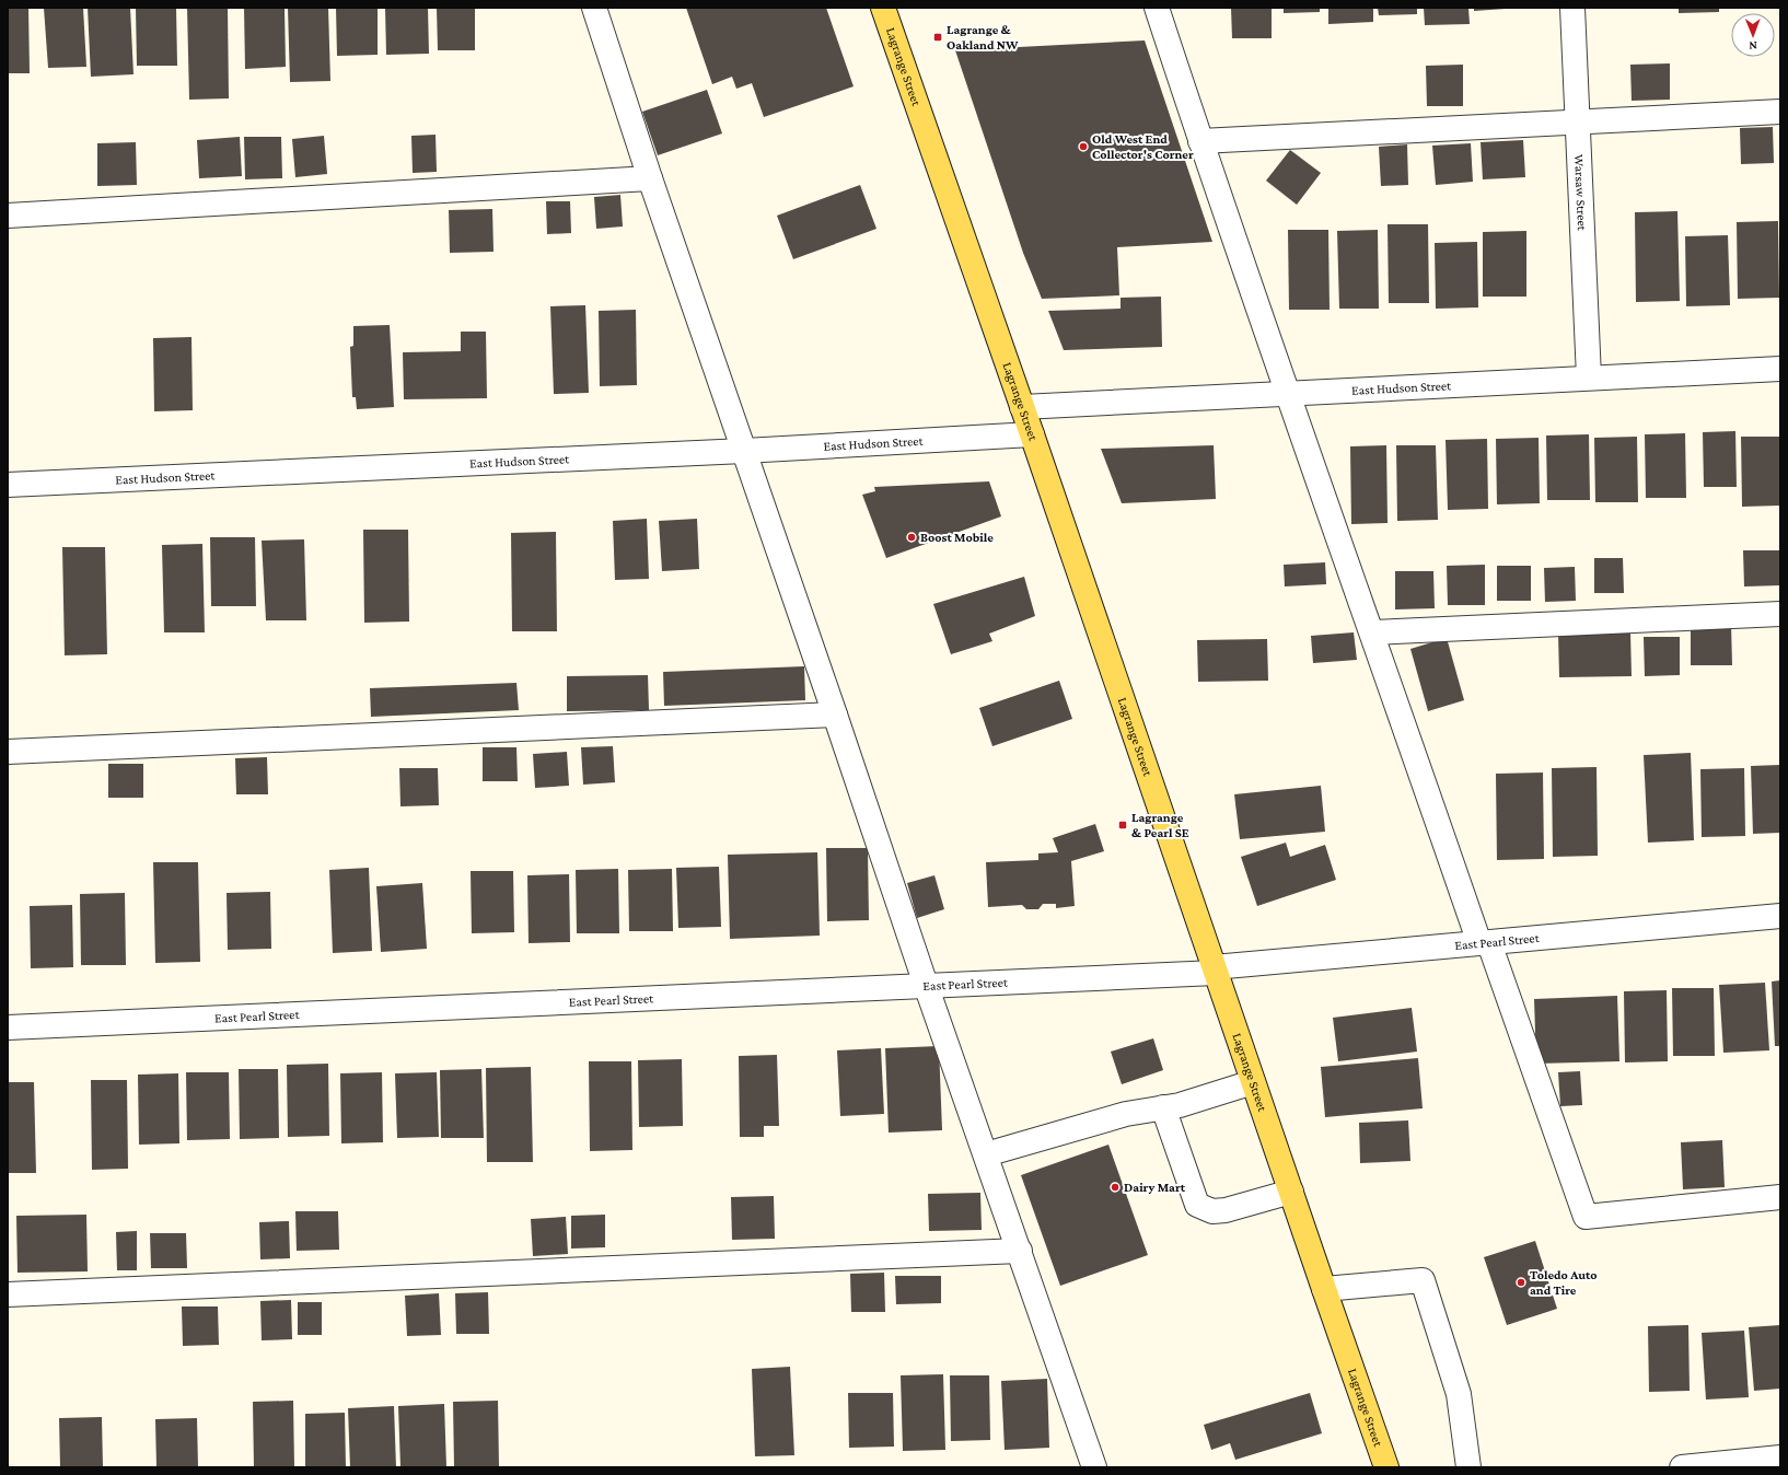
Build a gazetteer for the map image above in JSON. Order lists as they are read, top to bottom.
{
  "streets": {
    "main road": ["Lagrange Street"],
    "street": ["Warsaw Street", "East Hudson Street", "East Pearl Street"]
  },
  "crossings": [
    ["Lagrange Street", "East Hudson Street"],
    ["Lagrange Street", "East Pearl Street"],
    ["Warsaw Street", "East Hudson Street"]
  ],
  "places": {
    "transit": ["Lagrange & Oakland NW", "Lagrange & Pearl SE"],
    "other": [
      "Old West End Collector's Corner",
      "Boost Mobile",
      "Dairy Mart",
      "Toledo Auto and Tire"
    ]
  },
  "north": "bottom"
}
